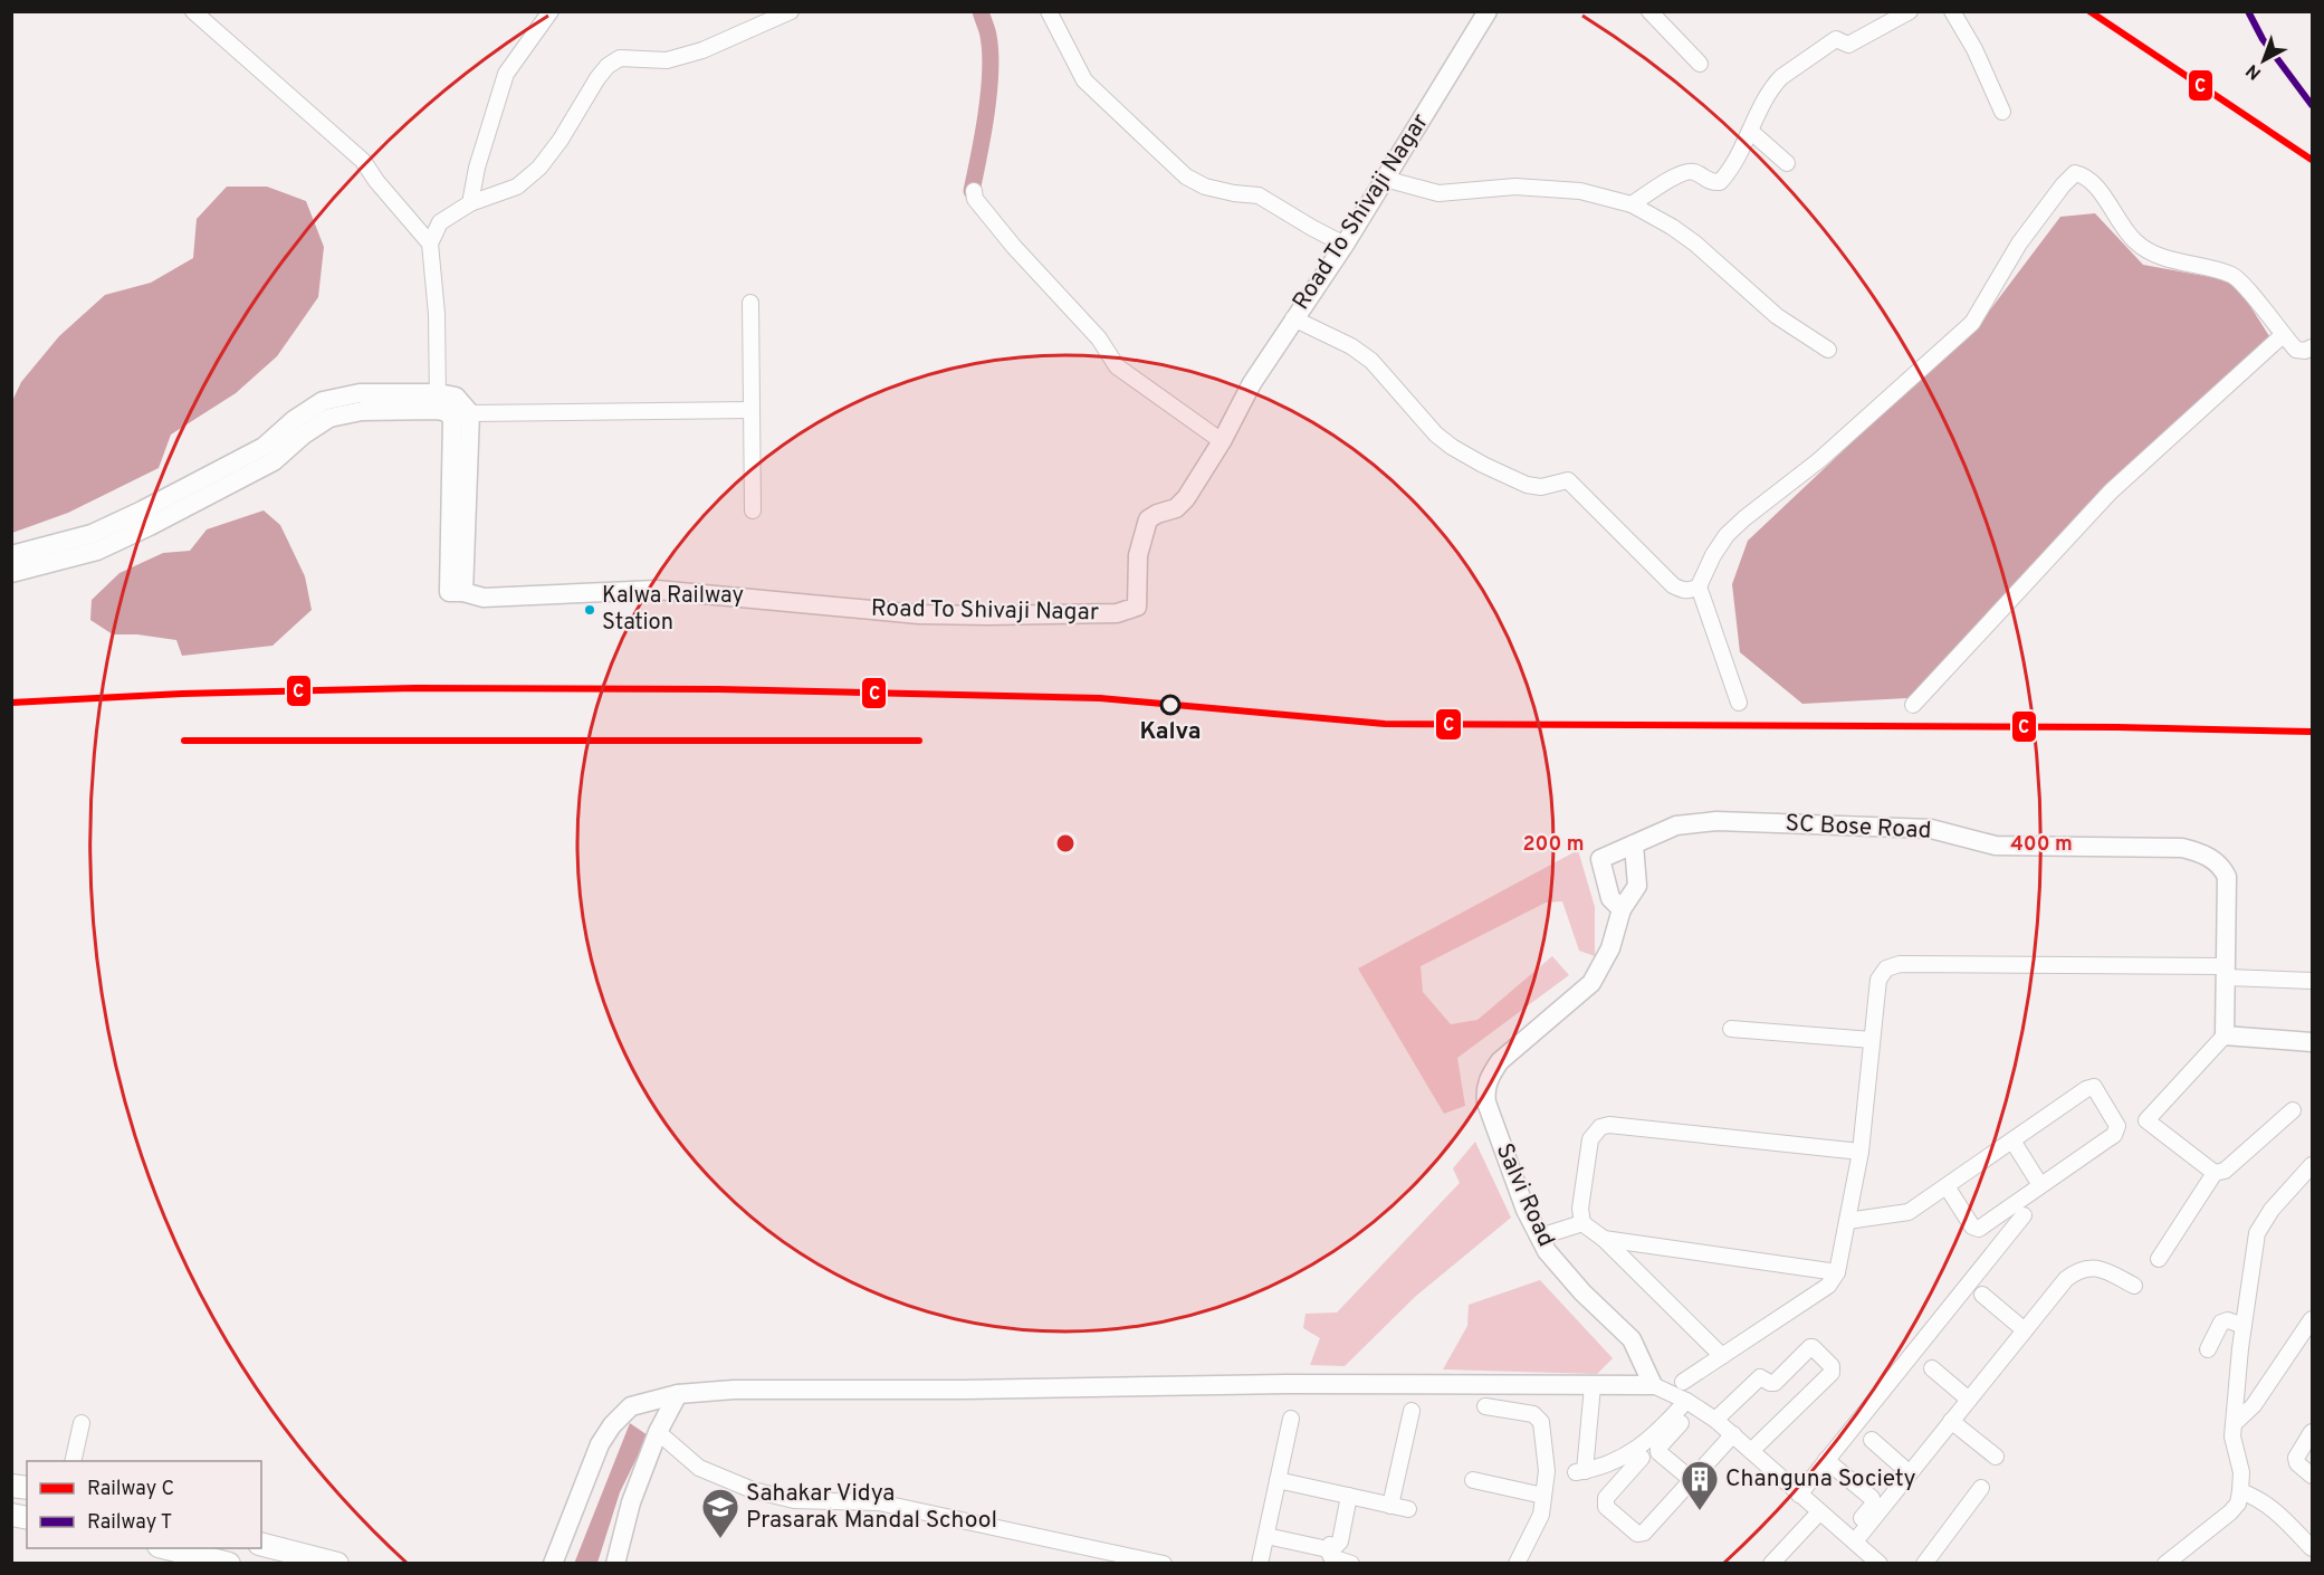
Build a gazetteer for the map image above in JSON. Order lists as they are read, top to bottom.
{
  "streets": {
    "street": ["Road To Shivaji Nagar", "SC Bose Road", "Salvi Road"]
  },
  "crossings": [
    ["SC Bose Road", "Salvi Road"]
  ],
  "places": {
    "other": ["Kalwa Railway Station", "Kalva"],
    "building": ["Changuna Society"],
    "school or university": ["Sahakar Vidya Prasarak Mandal School"]
  },
  "lines": ["rail line C", "rail line T"],
  "legend": ["Railway C", "Railway T"],
  "north": "bottom left",
  "rings": ["200 m", "400 m"]
}
